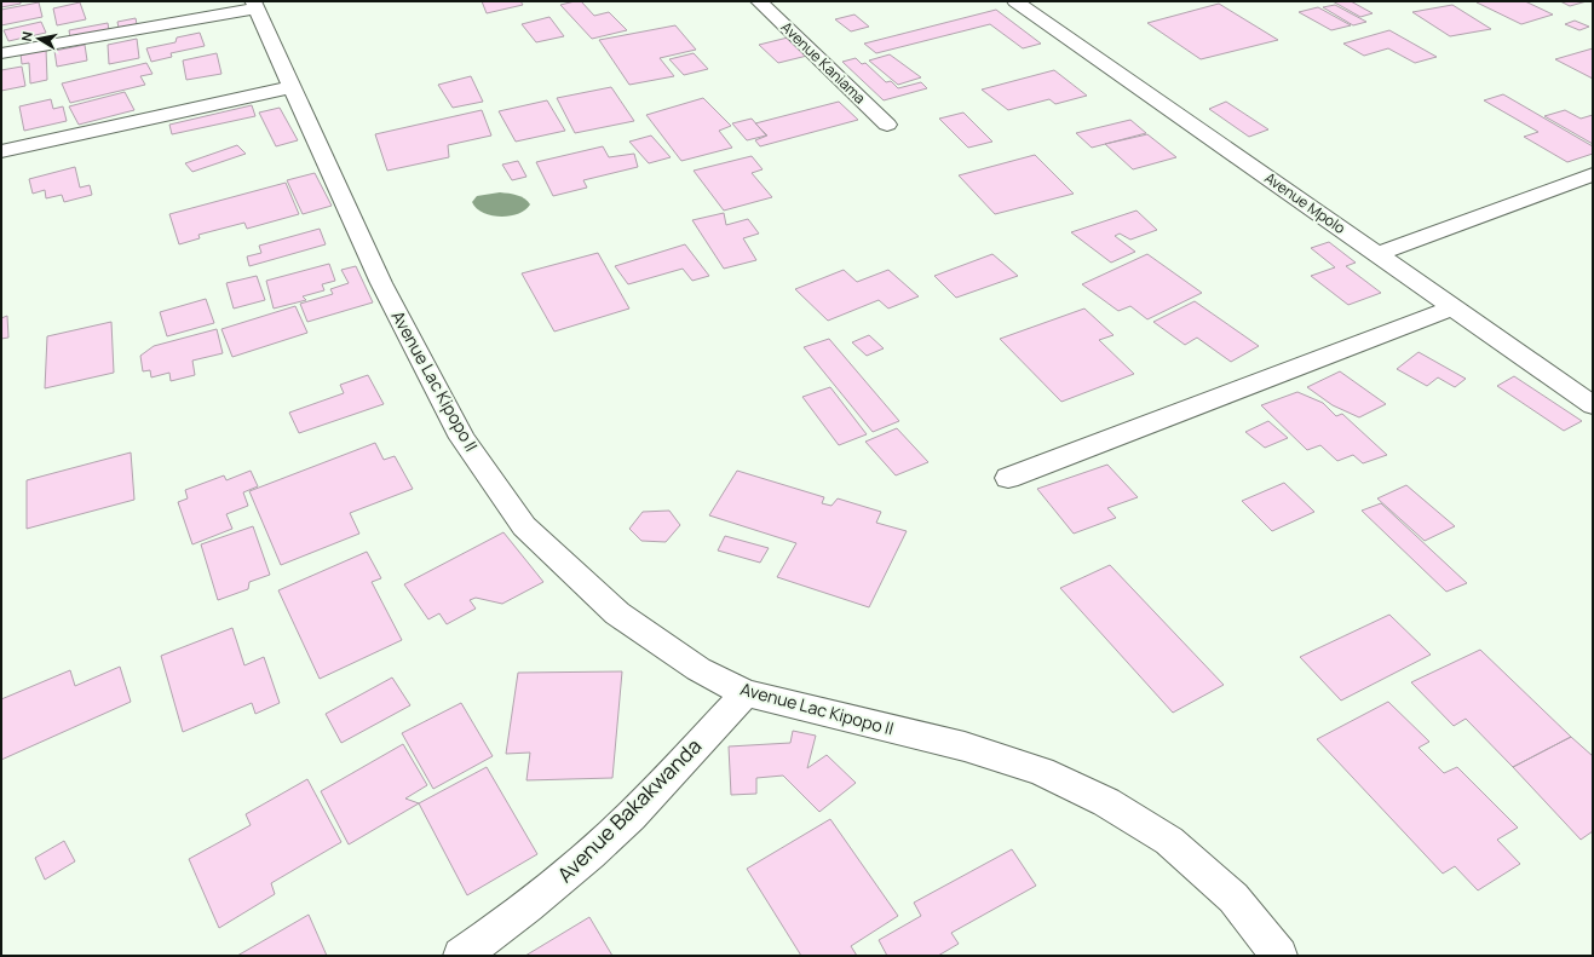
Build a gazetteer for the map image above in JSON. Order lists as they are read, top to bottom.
{
  "streets": {
    "street": [
      "Avenue Kaniama",
      "Avenue Mpolo",
      "Avenue Lac Kipopo II",
      "Avenue Bakakwanda"
    ]
  },
  "crossings": [
    ["Avenue Lac Kipopo II", "Avenue Bakakwanda"]
  ],
  "north": "left"
}
